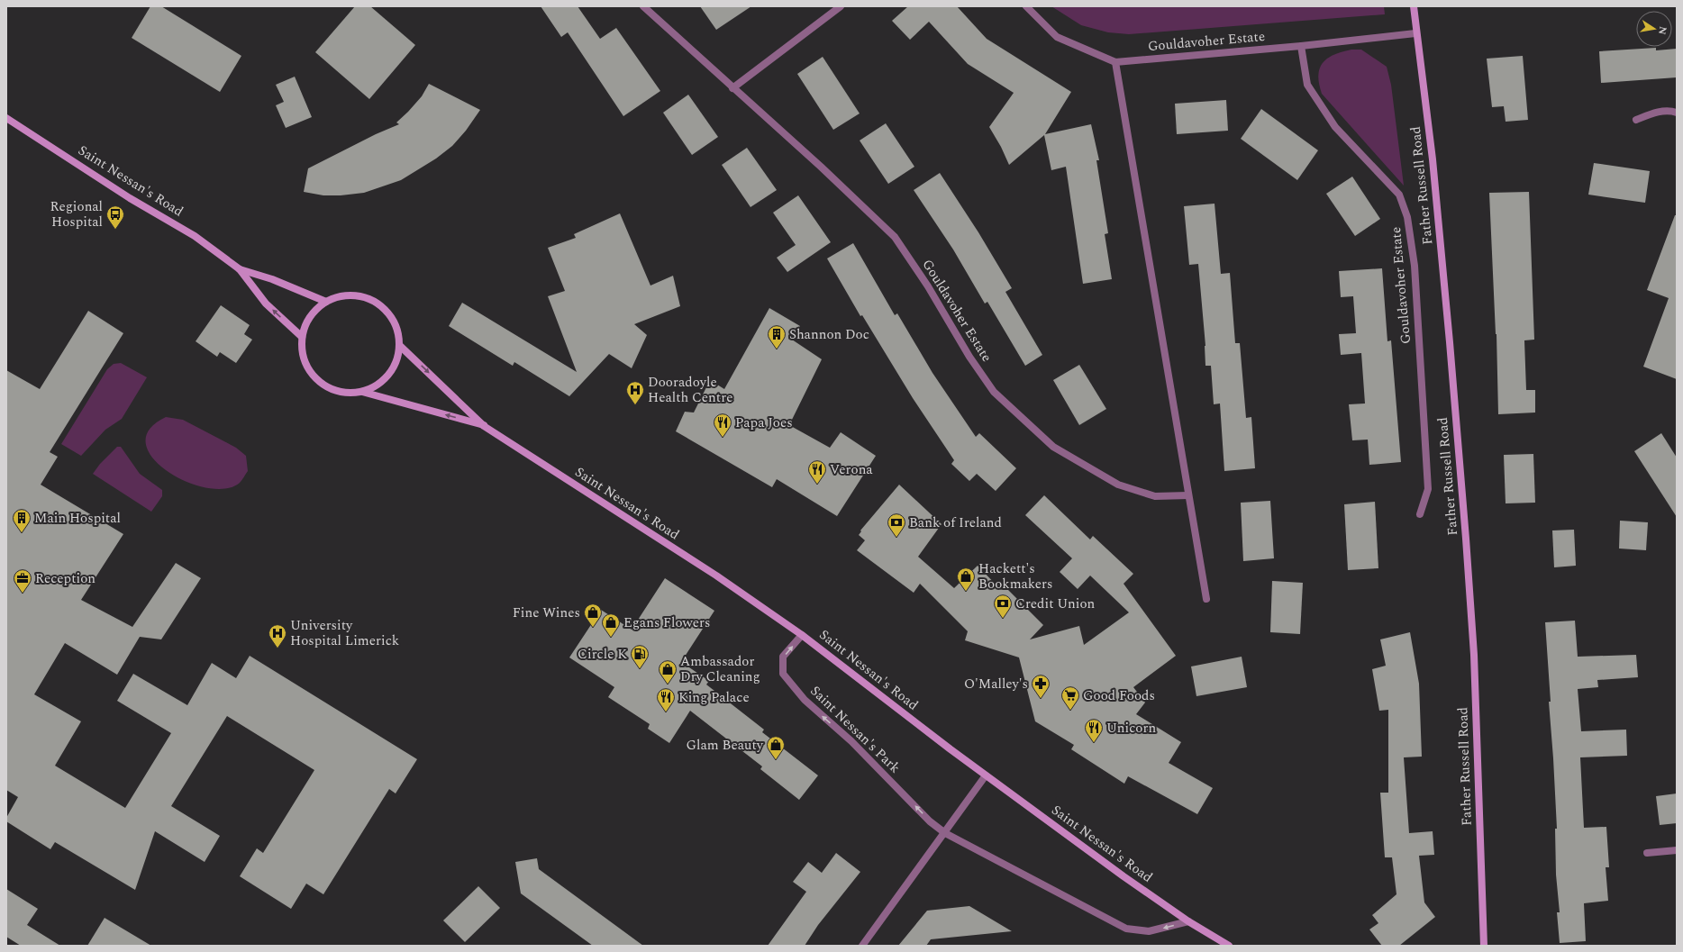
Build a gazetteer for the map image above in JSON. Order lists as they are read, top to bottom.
{
  "streets": {
    "main road": ["Saint Nessan's Road", "Father Russell Road"],
    "street": ["Gouldavoher Estate", "Saint Nessan's Park"]
  },
  "crossings": [
    ["Gouldavoher Estate", "Father Russell Road"],
    ["Saint Nessan's Road", "Saint Nessan's Park"]
  ],
  "one_way": ["Saint Nessan's Park"],
  "places": {
    "bus stop": ["Regional Hospital"],
    "building": ["Shannon Doc", "Main Hospital"],
    "hospital": ["Dooradoyle Health Centre", "University Hospital Limerick"],
    "restaurant": [
      "Papa Joes",
      "Verona",
      "King Palace",
      "Unicorn"
    ],
    "bank": ["Bank of Ireland", "Credit Union"],
    "shop": [
      "Hackett's Bookmakers",
      "Fine Wines",
      "Egans Flowers",
      "Ambassador Dry Cleaning",
      "Glam Beauty"
    ],
    "office": ["Reception"],
    "fuel station": ["Circle K"],
    "pharmacy": ["O'Malley's"],
    "supermarket": ["Good Foods"]
  },
  "north": "right"
}
